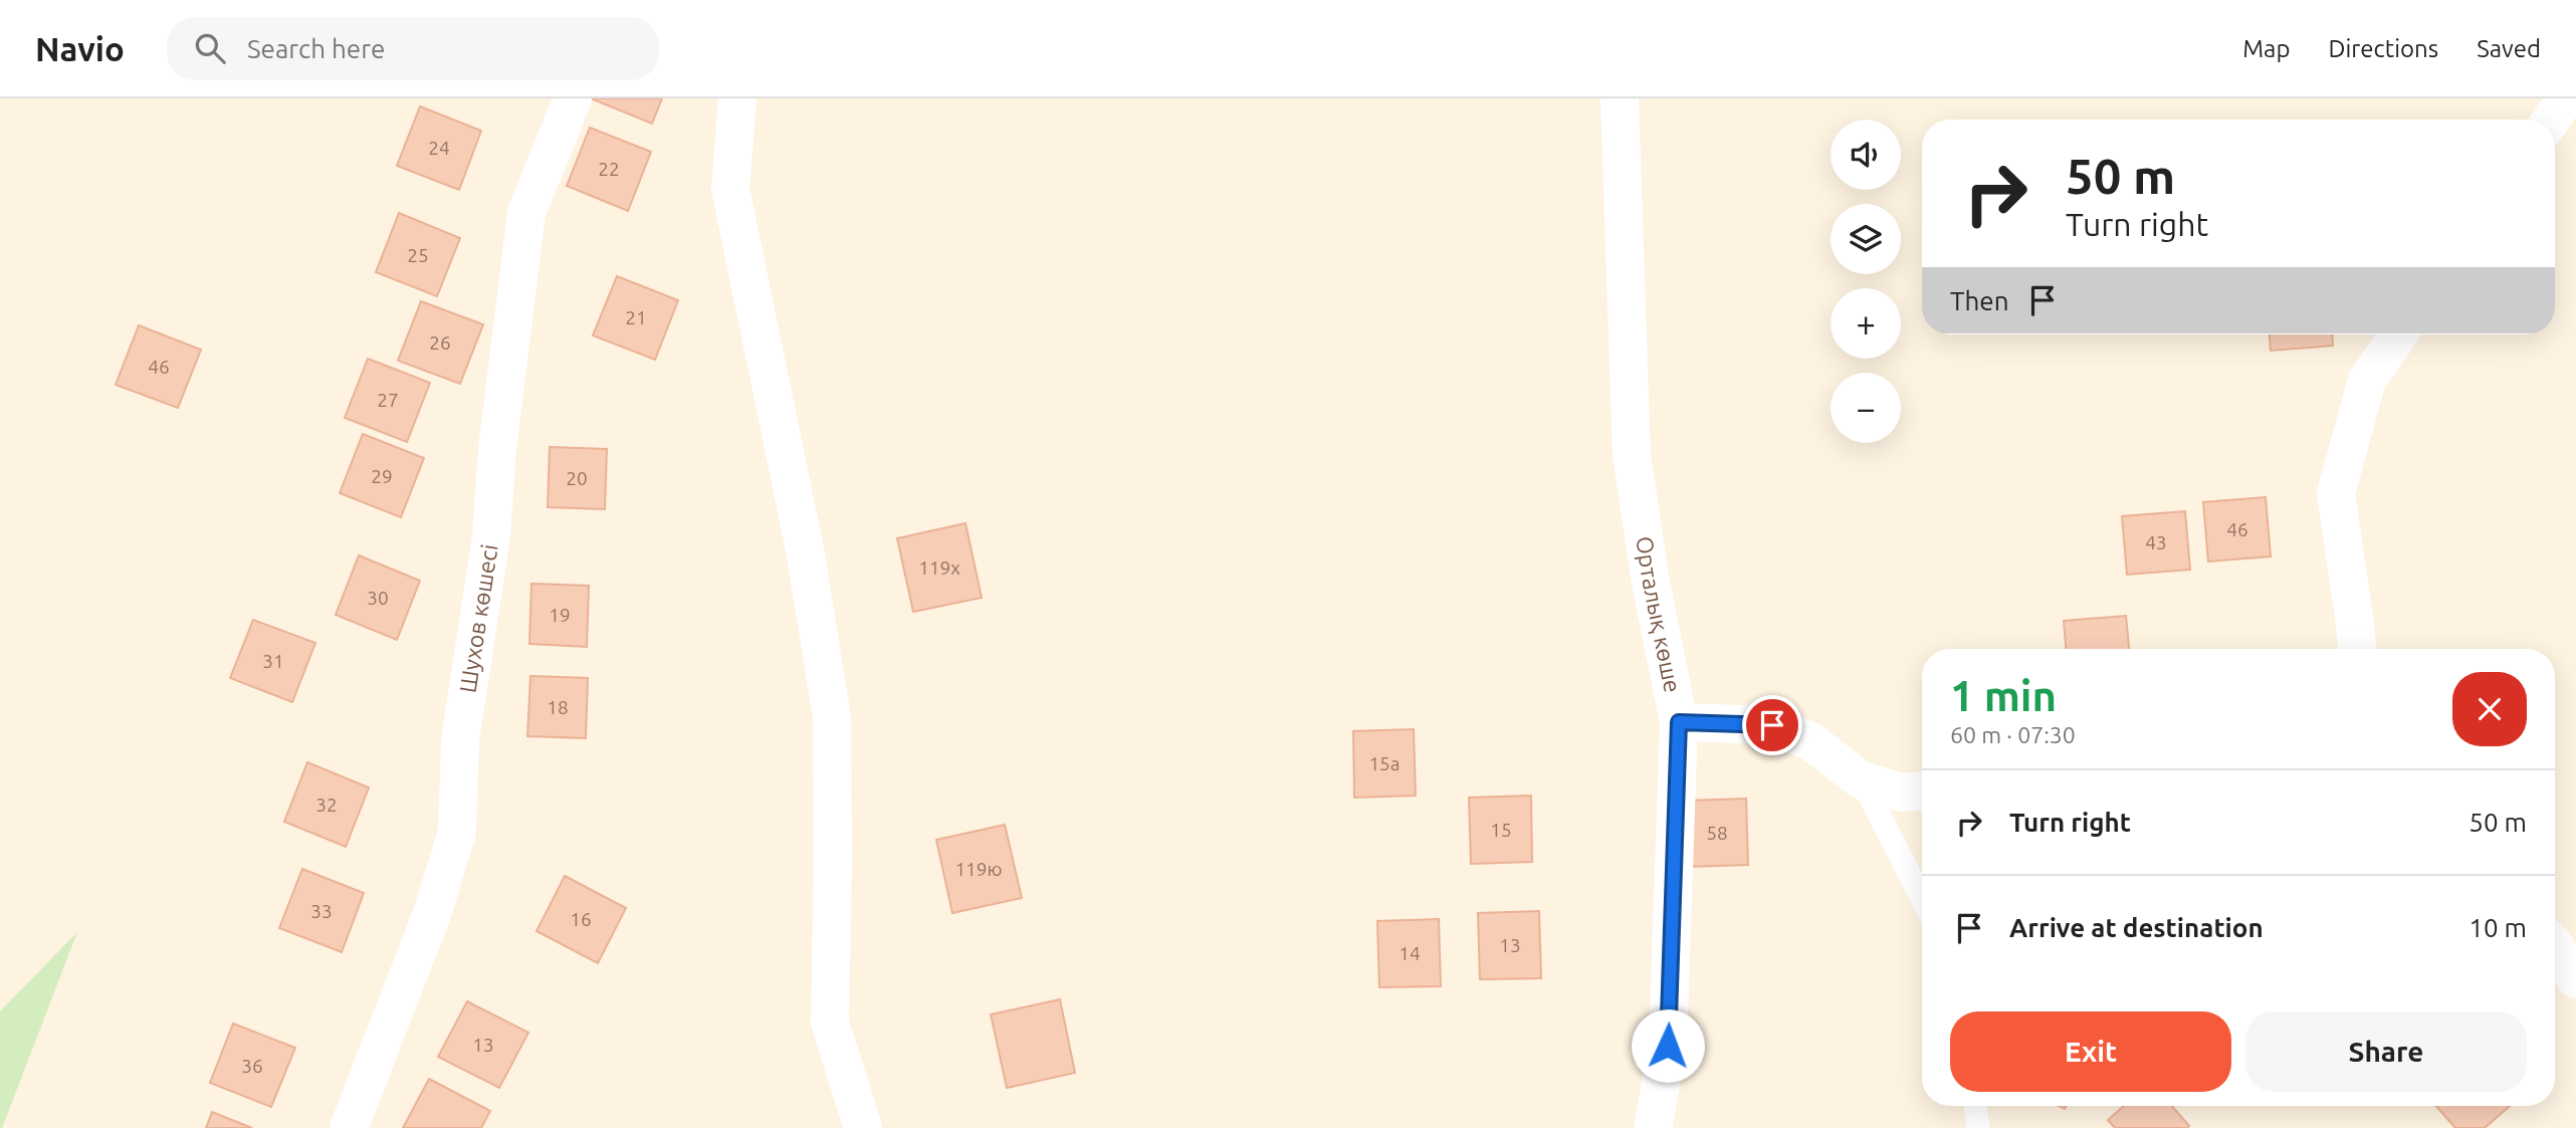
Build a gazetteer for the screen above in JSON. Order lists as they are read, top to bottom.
{
  "streets": {
    "street": ["Орталық көше", "Шухов көшесі"]
  },
  "house_numbers": [
    "24",
    "22",
    "25",
    "21",
    "26",
    "46",
    "27",
    "29",
    "20",
    "46",
    "43",
    "119х",
    "30",
    "19",
    "31",
    "18",
    "15а",
    "32",
    "15",
    "58",
    "119ю",
    "33",
    "16",
    "13",
    "14",
    "13",
    "36"
  ],
  "page": {
    "header": "Navio",
    "search": "Search here",
    "nav": ["Map", "Directions", "Saved"],
    "map_buttons": ["+", "−"],
    "turn": ["50 m", "Turn right"],
    "then": "Then",
    "heading": ["1 min", "60 m · 07:30"],
    "list": [
      {
        "name": "Turn right",
        "value": "50 m"
      },
      {
        "name": "Arrive at destination",
        "value": "10 m"
      }
    ],
    "buttons": ["Exit", "Share"]
  }
}
